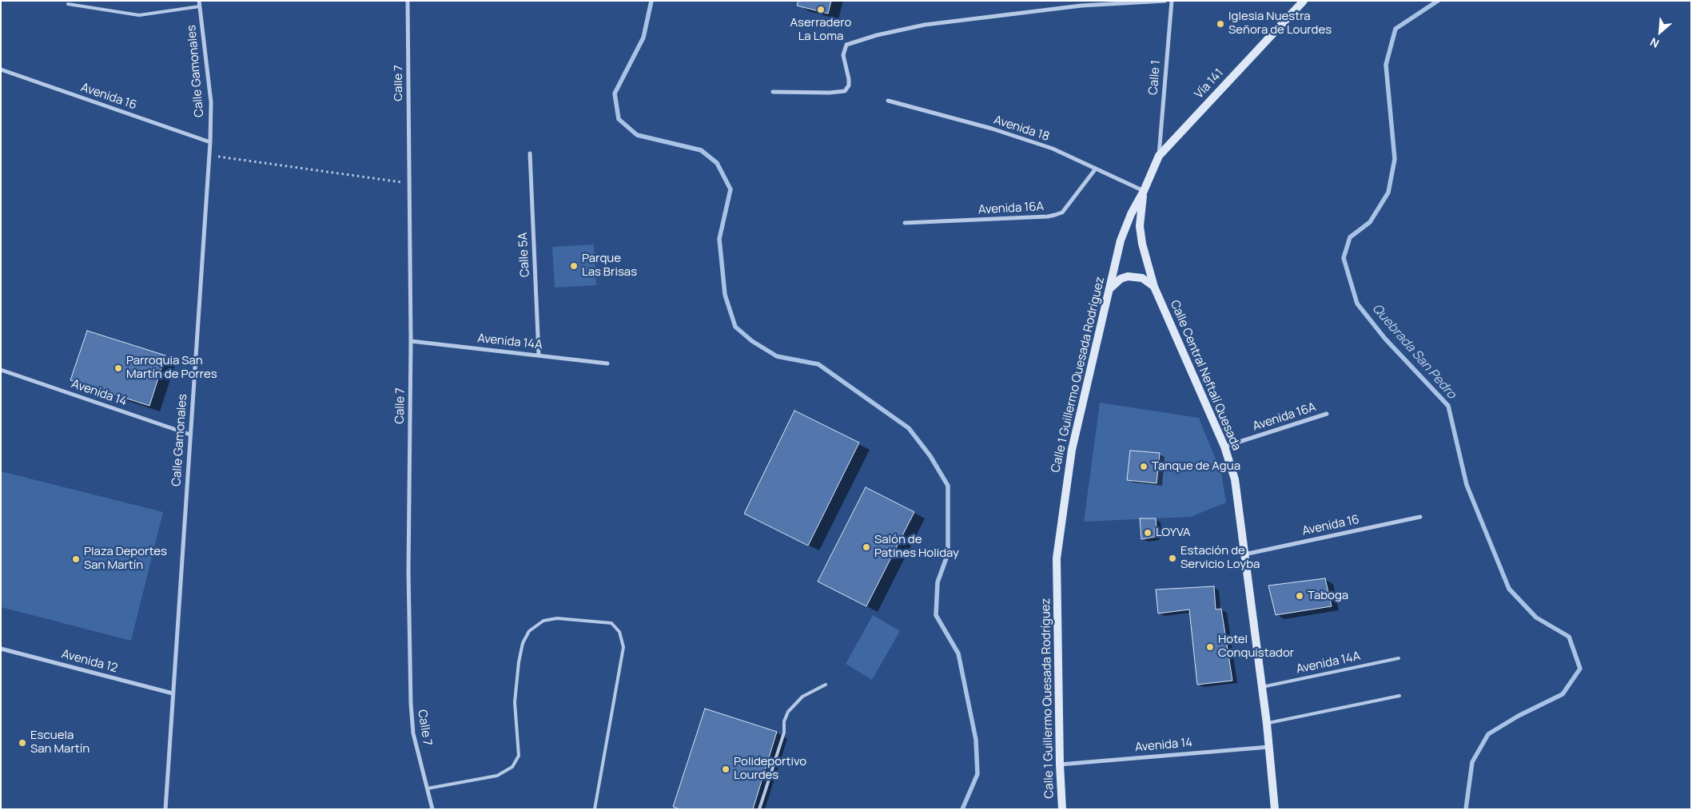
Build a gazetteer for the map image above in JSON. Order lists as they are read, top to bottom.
{
  "streets": {
    "main road": ["Vía 141", "Calle 1 Guillermo Quesada Rodríguez", "Calle Central Neftalí Quesada"],
    "street": [
      "Calle Gamonales",
      "Calle 1",
      "Calle 7",
      "Avenida 16",
      "Avenida 18",
      "Avenida 16A",
      "Calle 5A",
      "Avenida 14A",
      "Avenida 14",
      "Avenida 12"
    ]
  },
  "crossings": [
    ["Calle Gamonales", "Avenida 16"],
    ["Calle Gamonales", "Avenida 14"],
    ["Calle Gamonales", "Avenida 12"],
    ["Calle 1", "Vía 141"],
    ["Calle 7", "Avenida 14A"],
    ["Vía 141", "Avenida 18"],
    ["Vía 141", "Calle 1 Guillermo Quesada Rodríguez"],
    ["Vía 141", "Calle Central Neftalí Quesada"],
    ["Avenida 16", "Calle Central Neftalí Quesada"],
    ["Avenida 18", "Avenida 16A"],
    ["Avenida 18", "Calle 1 Guillermo Quesada Rodríguez"],
    ["Avenida 18", "Calle Central Neftalí Quesada"],
    ["Avenida 16A", "Calle Central Neftalí Quesada"],
    ["Calle 5A", "Avenida 14A"],
    ["Avenida 14A", "Calle Central Neftalí Quesada"],
    ["Calle 1 Guillermo Quesada Rodríguez", "Calle Central Neftalí Quesada"],
    ["Calle 1 Guillermo Quesada Rodríguez", "Avenida 14"],
    ["Calle Central Neftalí Quesada", "Avenida 14"]
  ],
  "water": ["Quebrada San Pedro"],
  "places": [
    "Aserradero La Loma",
    "Iglesia Nuestra Señora de Lourdes",
    "Parque Las Brisas",
    "Parroquia San Martín de Porres",
    "Tanque de Agua",
    "LOYVA",
    "Salón de Patines Holiday",
    "Estación de Servicio Loyba",
    "Plaza Deportes San Martín",
    "Taboga",
    "Hotel Conquistador",
    "Escuela San Martín",
    "Polideportivo Lourdes"
  ],
  "north": "bottom left"
}
